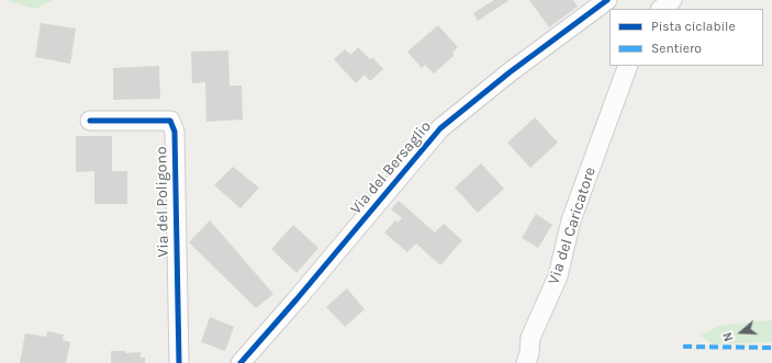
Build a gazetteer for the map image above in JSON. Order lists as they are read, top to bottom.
{
  "streets": {
    "street": ["Via del Bersaglio", "Via del Poligono", "Via del Caricatore"]
  },
  "legend": ["Pista ciclabile", "Sentiero"],
  "north": "left"
}
